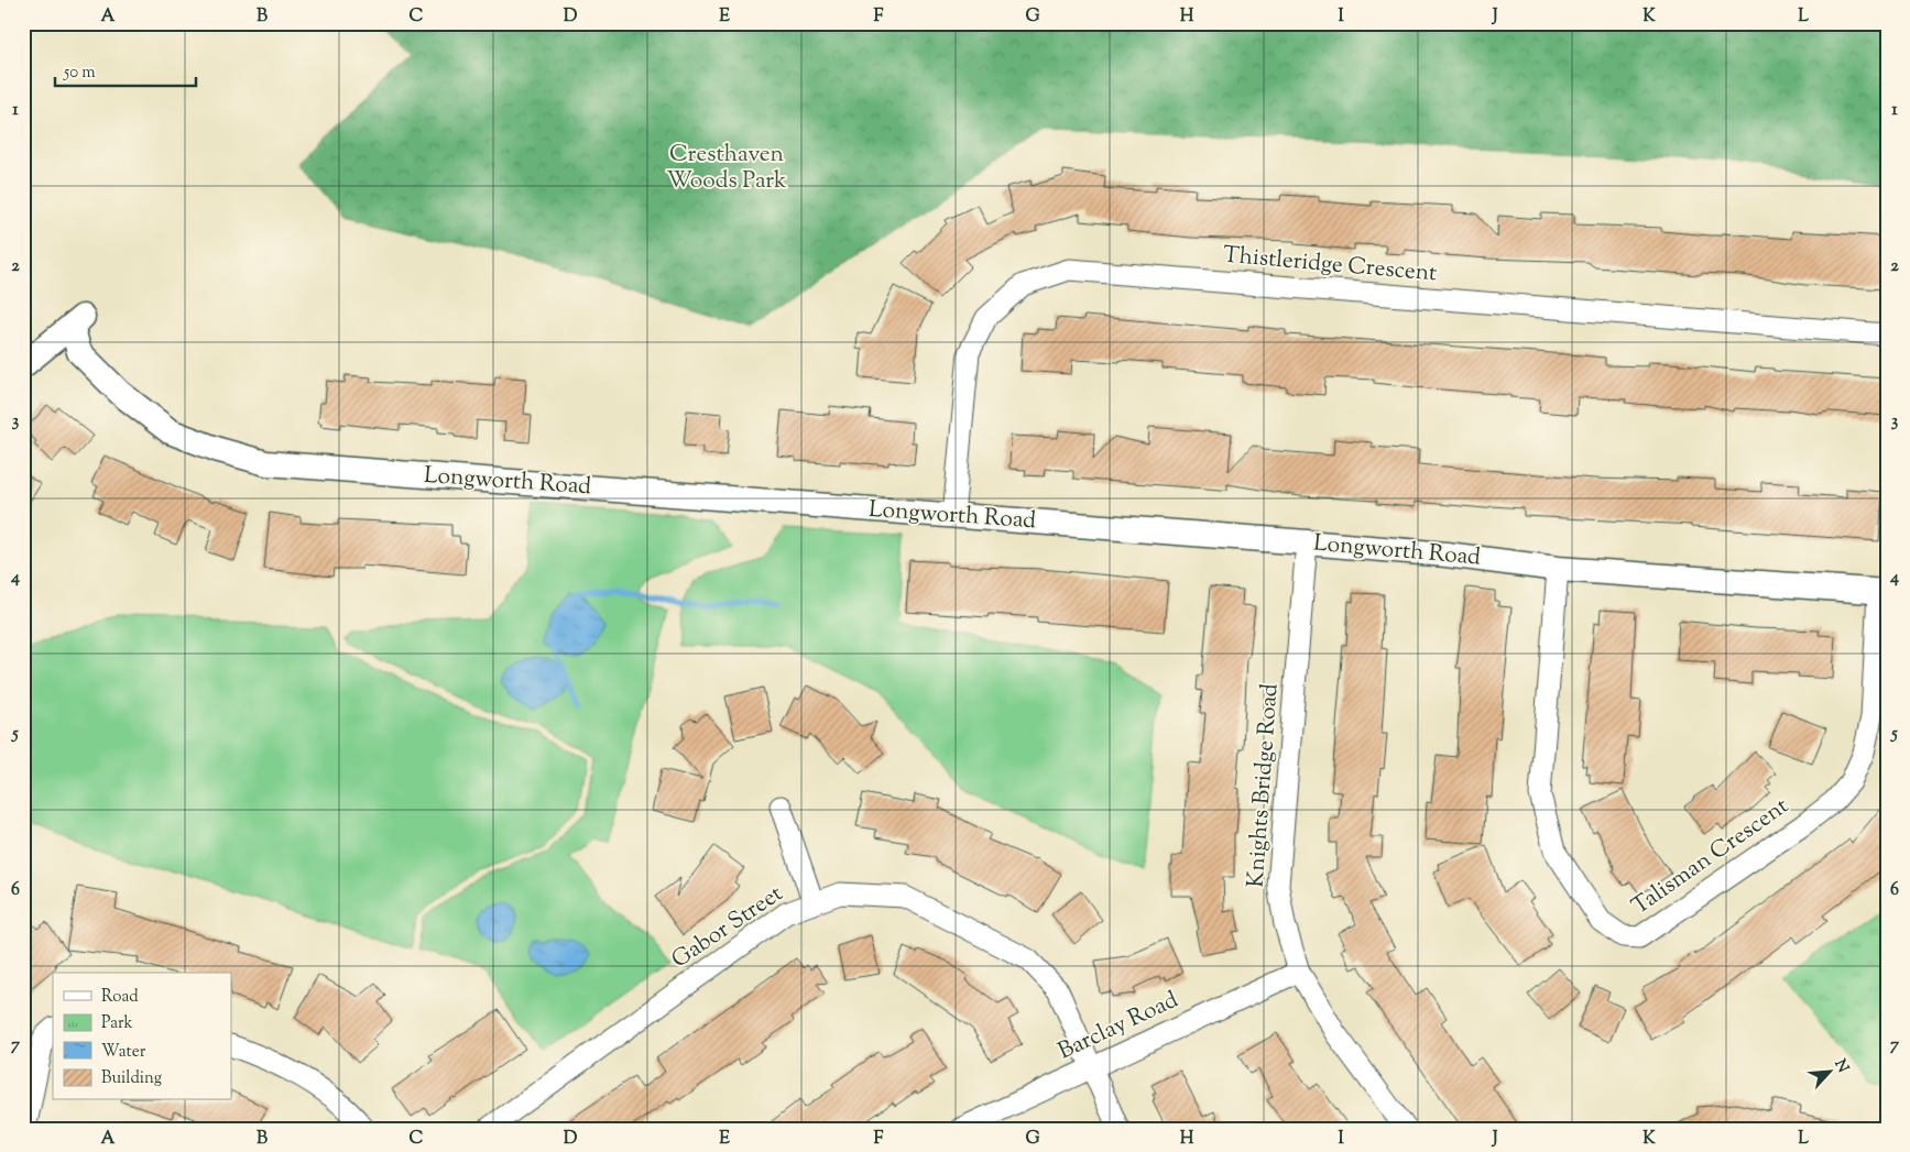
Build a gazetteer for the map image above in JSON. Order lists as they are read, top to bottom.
{
  "streets": {
    "street": [
      "Thistleridge Crescent",
      "Longworth Road",
      "Knights Bridge Road",
      "Talisman Crescent",
      "Gabor Street",
      "Barclay Road"
    ]
  },
  "crossings": [
    ["Thistleridge Crescent", "Longworth Road"],
    ["Longworth Road", "Knights Bridge Road"],
    ["Longworth Road", "Talisman Crescent"],
    ["Knights Bridge Road", "Barclay Road"],
    ["Gabor Street", "Barclay Road"]
  ],
  "parks": ["Cresthaven Woods Park"],
  "legend": [
    "Road",
    "Park",
    "Water",
    "Building"
  ],
  "scale_bar": "50 m",
  "north": "top right",
  "grid": {
    "columns": [
      "A",
      "B",
      "C",
      "D",
      "E",
      "F",
      "G",
      "H",
      "I",
      "J",
      "K",
      "L"
    ],
    "rows": [
      "1",
      "2",
      "3",
      "4",
      "5",
      "6",
      "7"
    ]
  }
}
